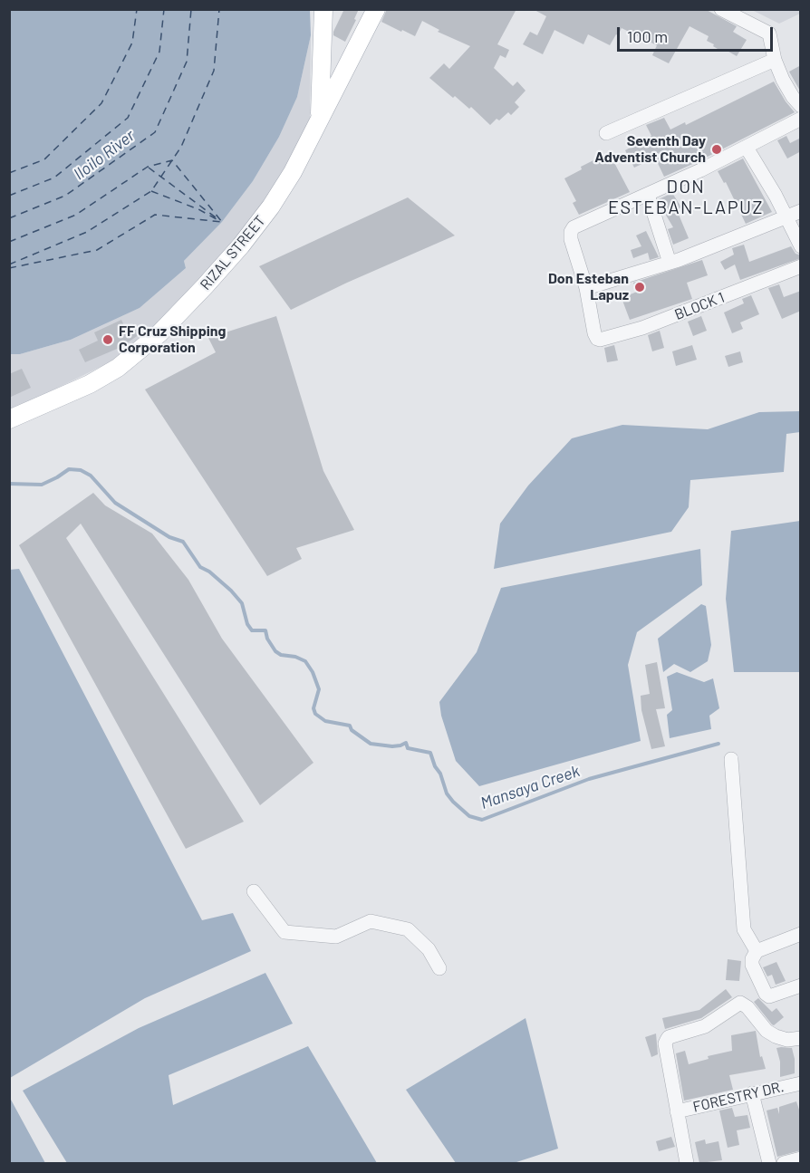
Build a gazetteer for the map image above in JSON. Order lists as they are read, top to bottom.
{
  "streets": {
    "main road": ["RIZAL STREET"],
    "street": ["BLOCK 1", "FORESTRY DR."]
  },
  "districts": ["DON ESTEBAN-LAPUZ"],
  "water": ["Iloilo River", "Mansaya Creek"],
  "places": ["Seventh Day Adventist Church", "Don Esteban Lapuz", "FF Cruz Shipping Corporation"],
  "scale_bar": "100 m"
}
